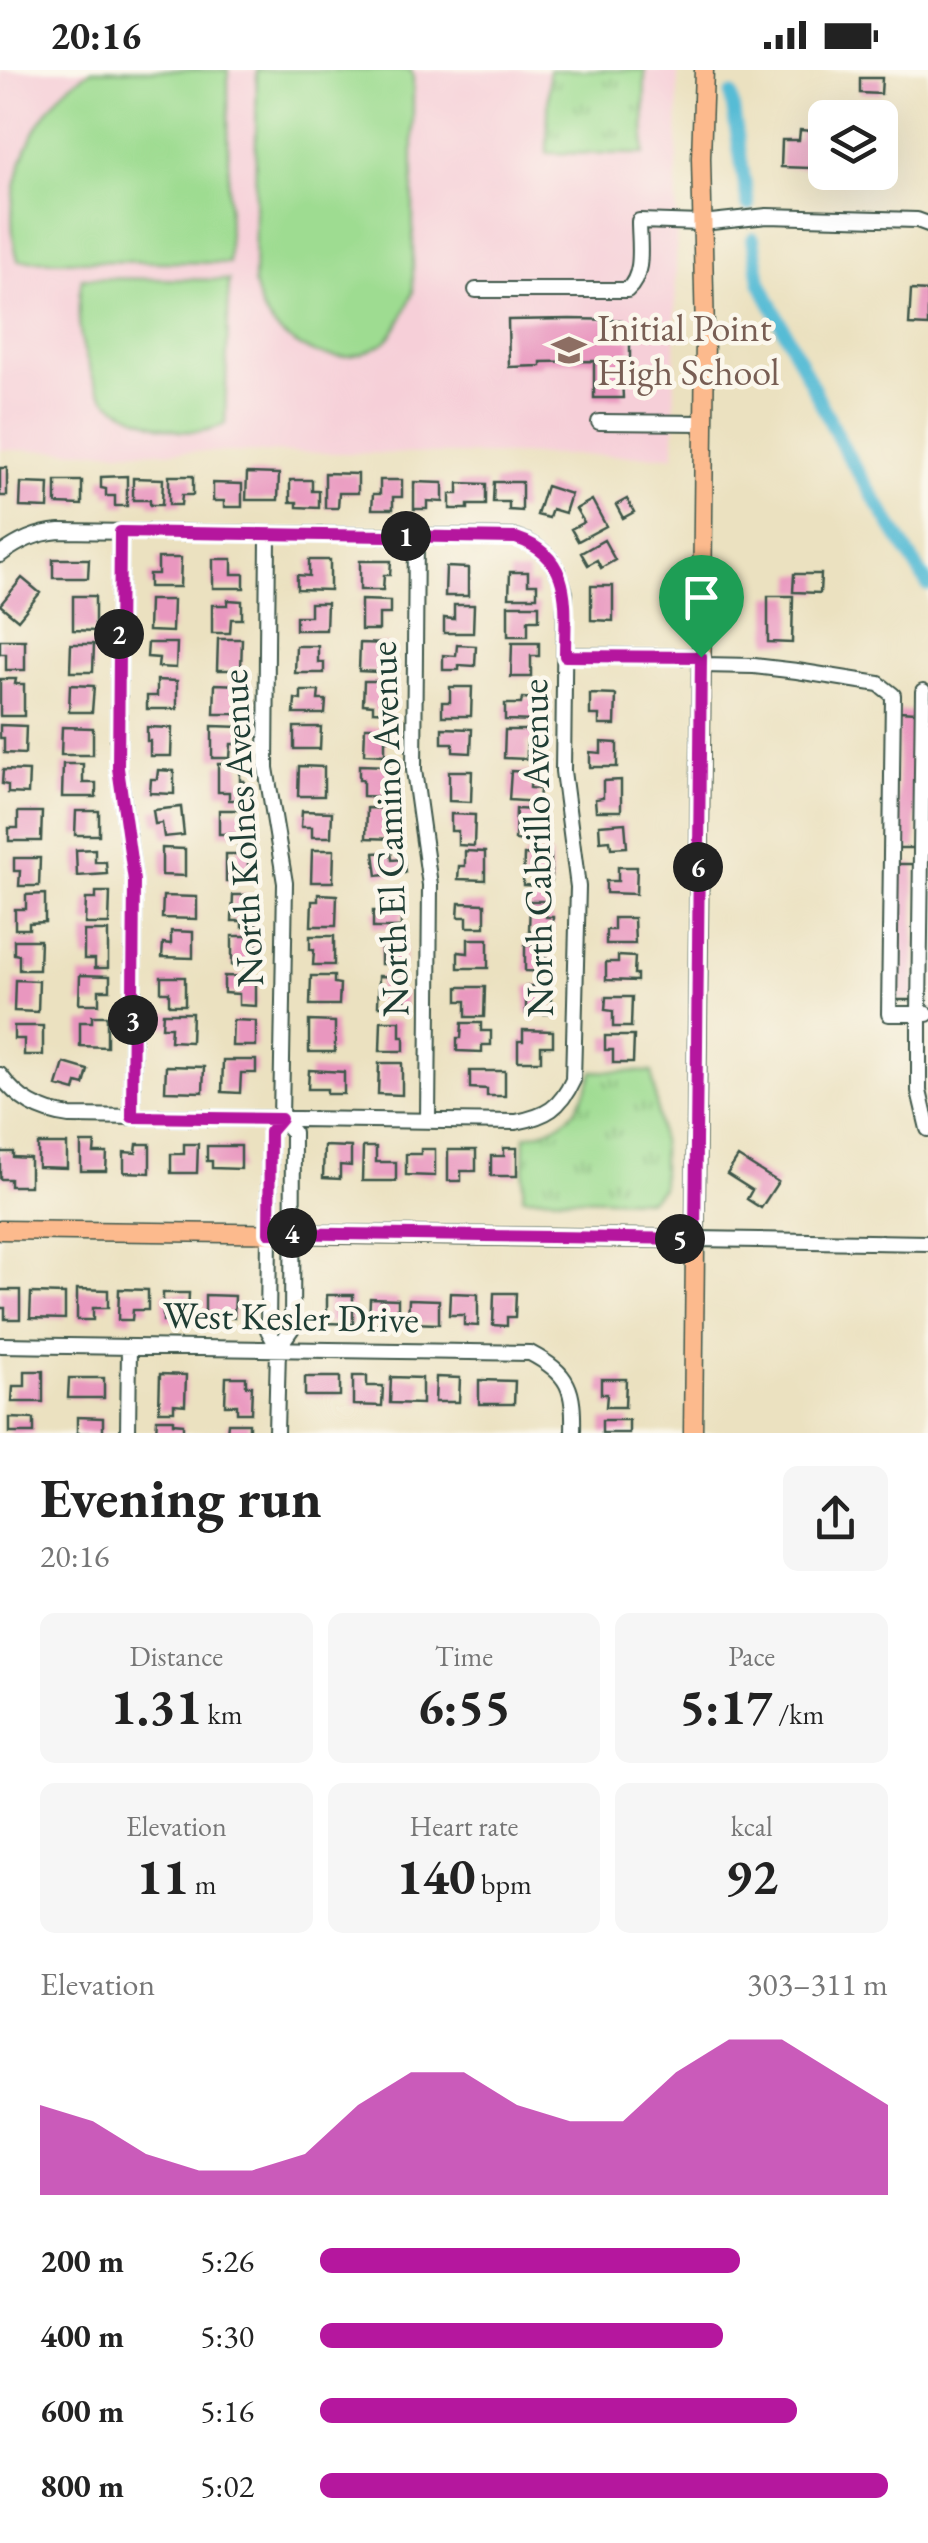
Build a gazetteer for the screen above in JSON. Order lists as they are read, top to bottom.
{
  "streets": {
    "street": [
      "North Kolnes Avenue",
      "North El Camino Avenue",
      "North Cabrillo Avenue",
      "West Kesler Drive"
    ]
  },
  "crossings": [
    ["North Kolnes Avenue", "West Kesler Drive"],
    ["North El Camino Avenue", "North Cabrillo Avenue"]
  ],
  "places": {
    "school or university": ["Initial Point High School"]
  },
  "page": {
    "status": "20:16",
    "pins": [
      "1",
      "2",
      "6",
      "3",
      "4",
      "5"
    ],
    "heading": ["Evening run", "20:16"],
    "stats": [
      ["Distance", "1.31 km"],
      ["Time", "6:55"],
      ["Pace", "5:17 /km"],
      ["Elevation", "11 m"],
      ["Heart rate", "140 bpm"],
      ["kcal", "92"]
    ],
    "chart": ["Elevation", "303–311 m"],
    "list": [
      {
        "name": "200 m",
        "note": "5:26"
      },
      {
        "name": "400 m",
        "note": "5:30"
      },
      {
        "name": "600 m",
        "note": "5:16"
      },
      {
        "name": "800 m",
        "note": "5:02"
      }
    ]
  }
}
